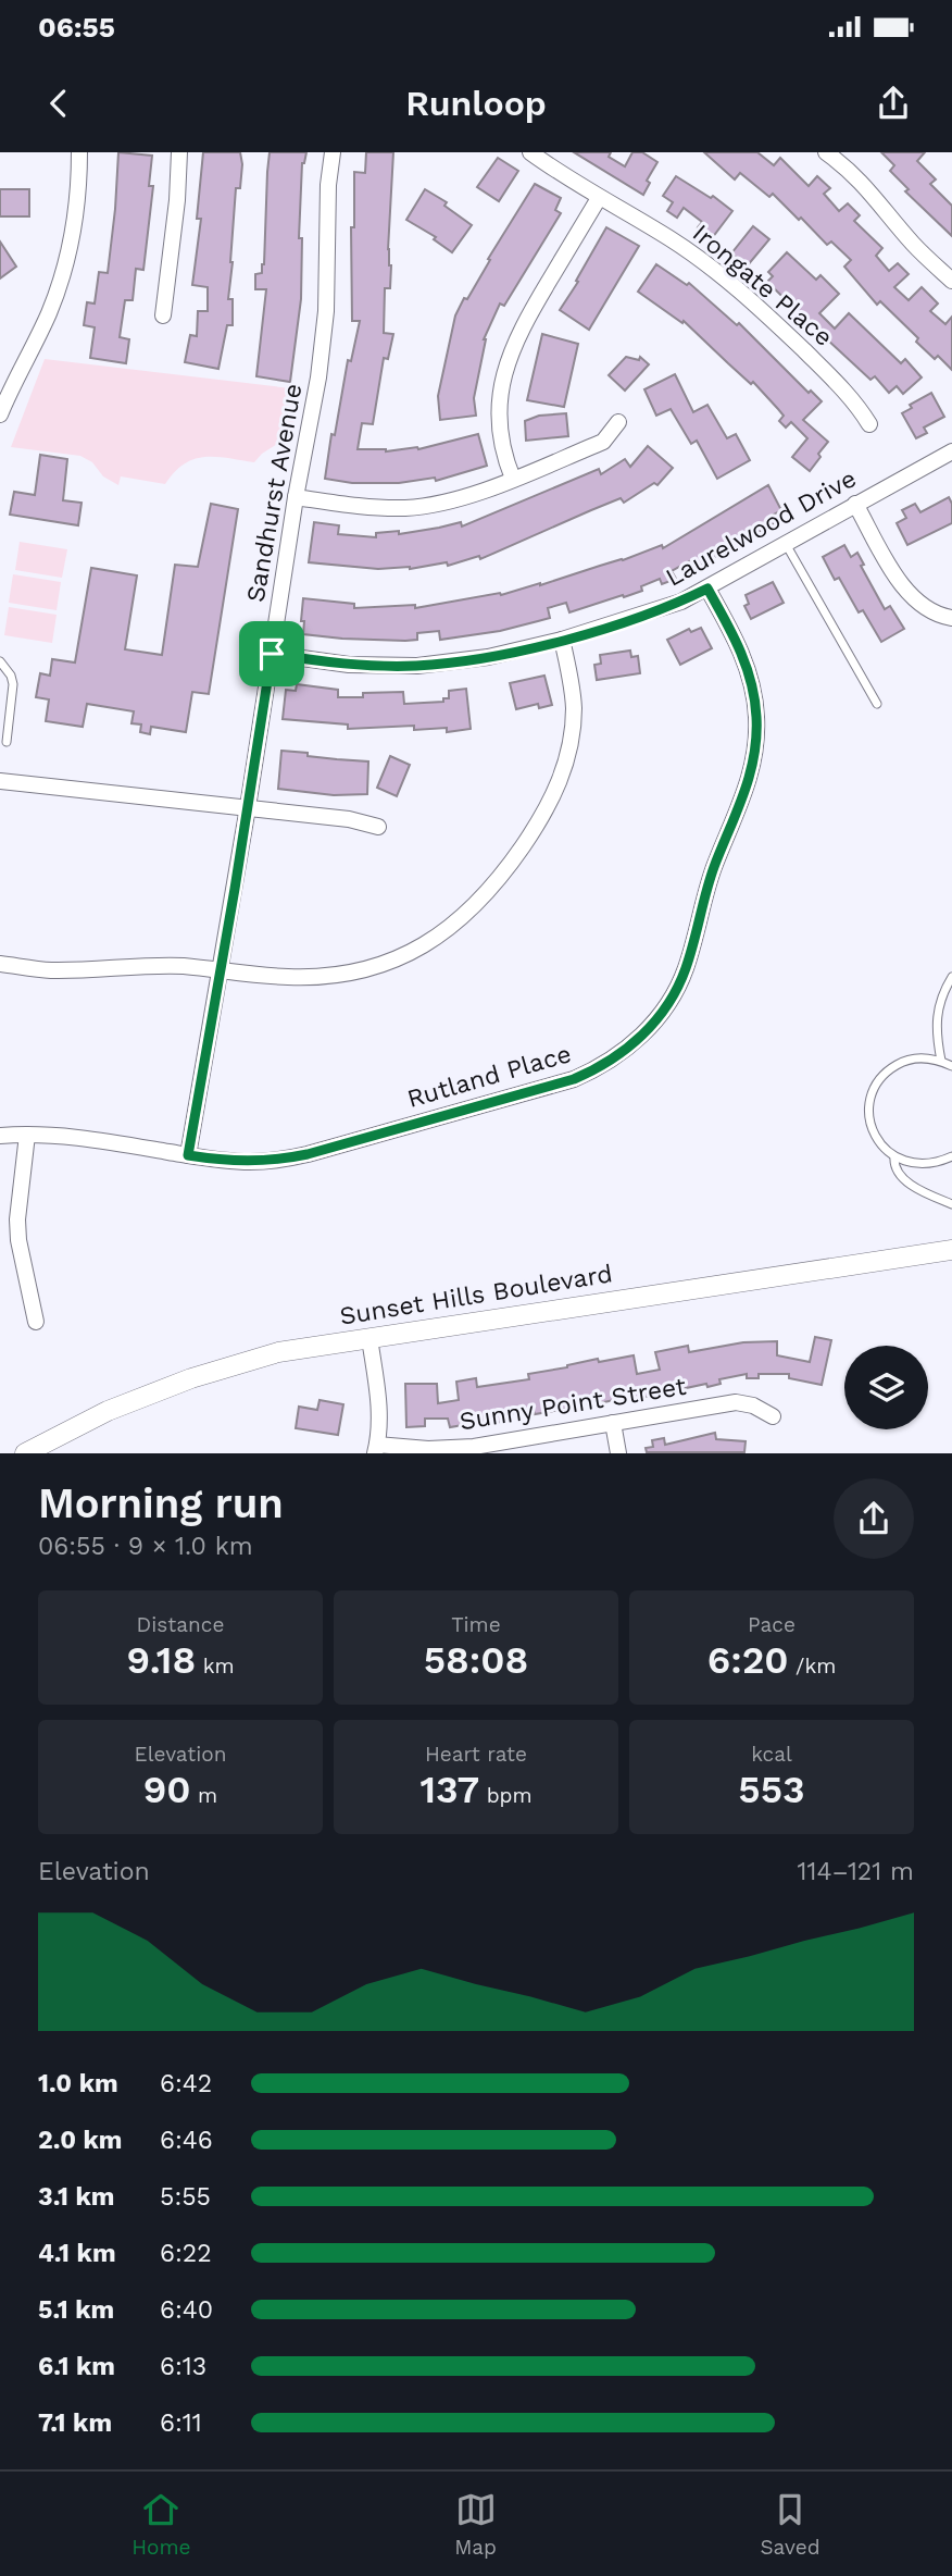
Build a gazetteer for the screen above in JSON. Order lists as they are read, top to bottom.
{
  "streets": {
    "street": [
      "Irongate Place",
      "Sandhurst Avenue",
      "Laurelwood Drive",
      "Rutland Place",
      "Sunset Hills Boulevard",
      "Sunny Point Street"
    ]
  },
  "crossings": [
    ["Sandhurst Avenue", "Laurelwood Drive"],
    ["Sandhurst Avenue", "Rutland Place"],
    ["Laurelwood Drive", "Rutland Place"]
  ],
  "page": {
    "status": "06:55",
    "header": "Runloop",
    "heading": ["Morning run", "06:55 · 9 × 1.0 km"],
    "stats": [
      ["Distance", "9.18 km"],
      ["Time", "58:08"],
      ["Pace", "6:20 /km"],
      ["Elevation", "90 m"],
      ["Heart rate", "137 bpm"],
      ["kcal", "553"]
    ],
    "chart": ["Elevation", "114–121 m"],
    "list": [
      {
        "name": "1.0 km",
        "note": "6:42"
      },
      {
        "name": "2.0 km",
        "note": "6:46"
      },
      {
        "name": "3.1 km",
        "note": "5:55"
      },
      {
        "name": "4.1 km",
        "note": "6:22"
      },
      {
        "name": "5.1 km",
        "note": "6:40"
      },
      {
        "name": "6.1 km",
        "note": "6:13"
      },
      {
        "name": "7.1 km",
        "note": "6:11"
      }
    ],
    "tabs": ["Home", "Map", "Saved"]
  }
}
